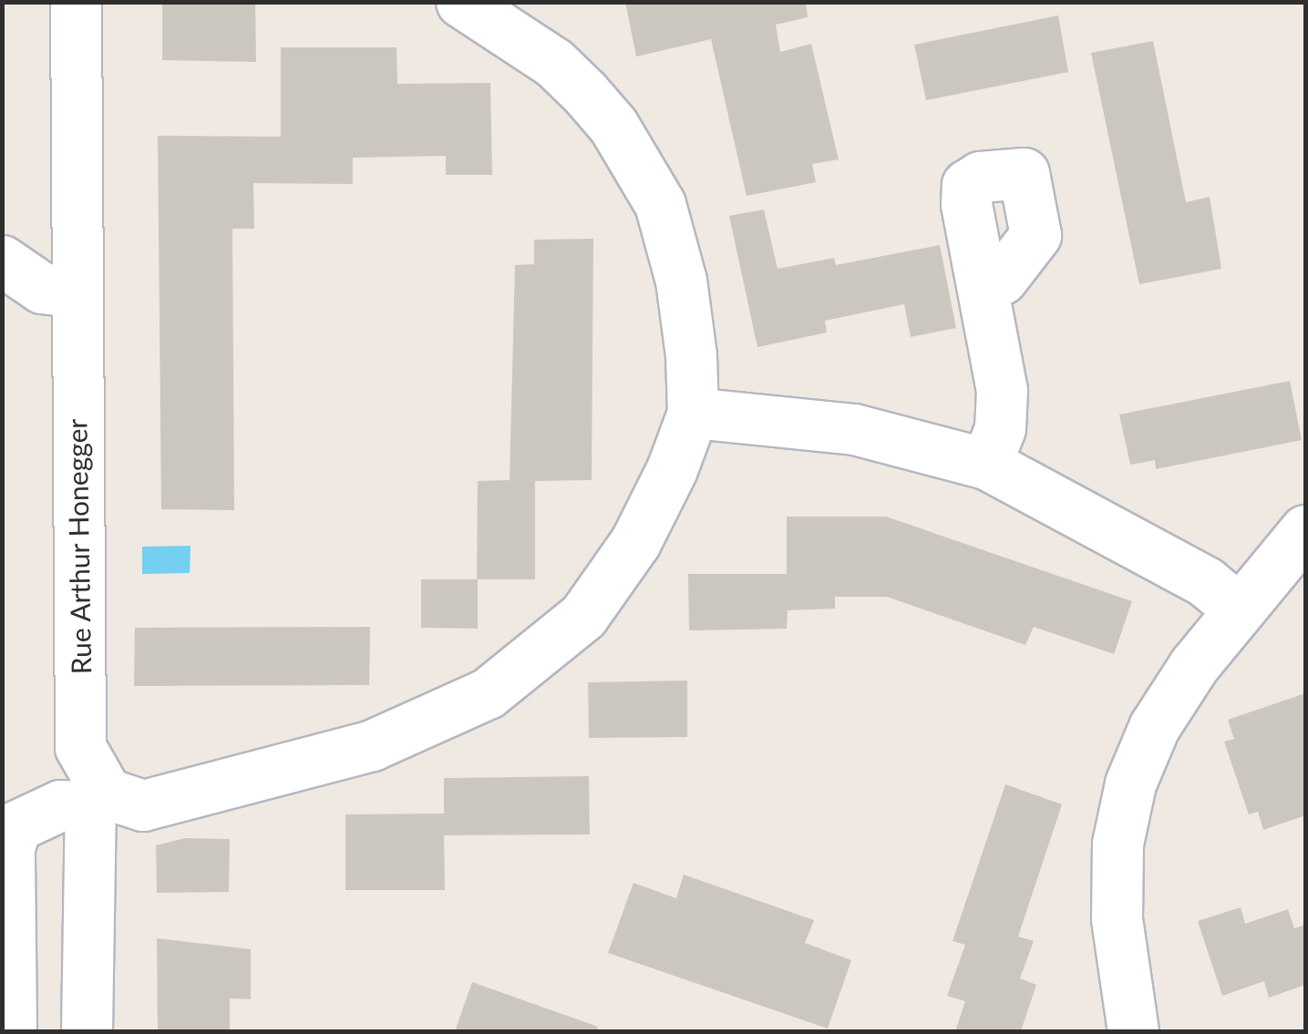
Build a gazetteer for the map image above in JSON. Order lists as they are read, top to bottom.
{
  "streets": {
    "street": ["Rue Arthur Honegger"]
  }
}
